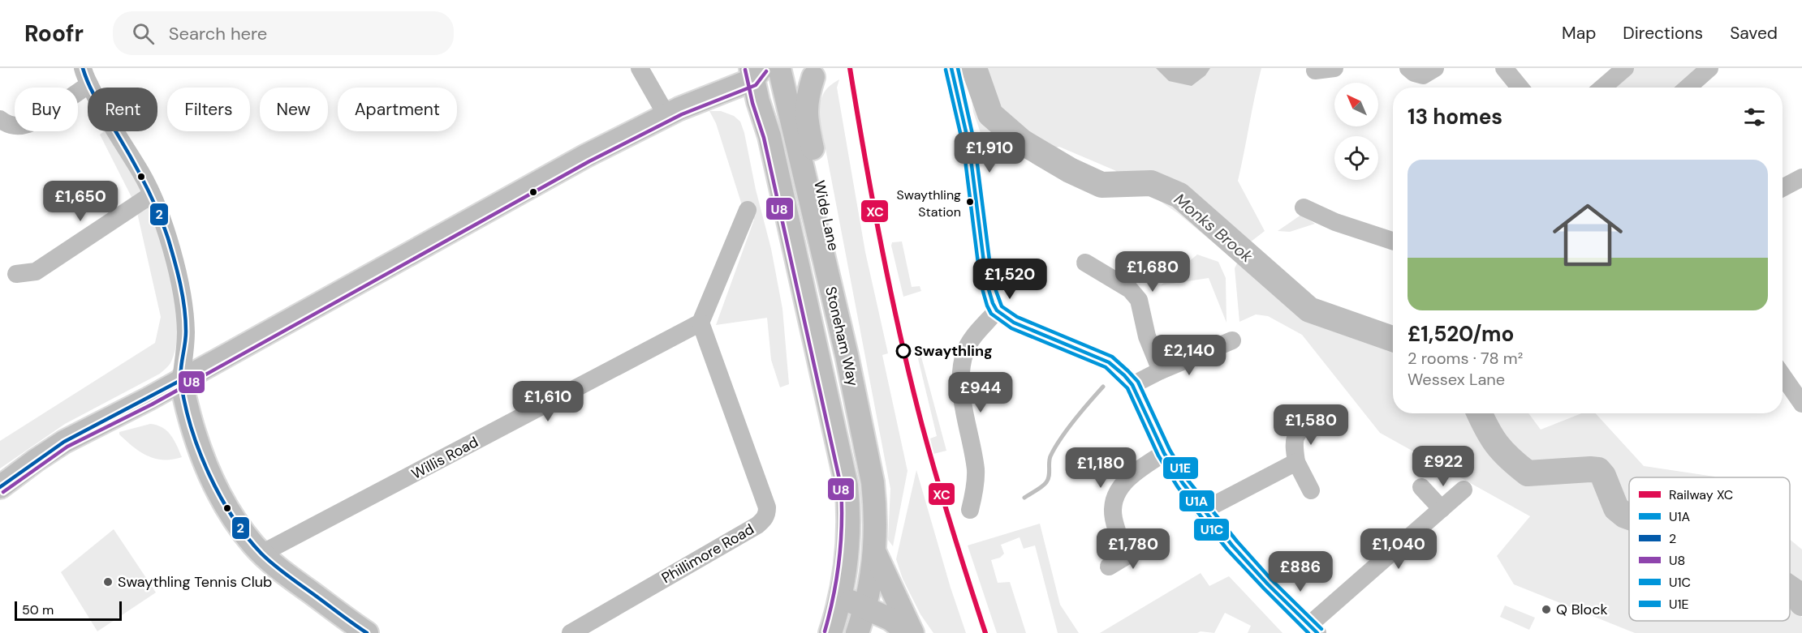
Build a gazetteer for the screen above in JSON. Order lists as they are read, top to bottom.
{
  "streets": {
    "main road": ["Wide Lane", "Stoneham Way"],
    "street": ["Willis Road", "Phillimore Road"]
  },
  "crossings": [
    ["Wide Lane", "Stoneham Way"],
    ["Willis Road", "Phillimore Road"]
  ],
  "water": ["Monks Brook"],
  "places": [
    "Swaythling Station",
    "Swaythling",
    "Swaythling Tennis Club",
    "Q Block"
  ],
  "lines": [
    "rail line XC",
    "transit line U1A",
    "transit line 2",
    "transit line U1E",
    "transit line U8",
    "transit line U1C"
  ],
  "legend": [
    "Railway XC",
    "U1A",
    "2",
    "U8",
    "U1C",
    "U1E"
  ],
  "scale_bar": "50 m",
  "north": "top left",
  "page": {
    "header": "Roofr",
    "search": "Search here",
    "nav": ["Map", "Directions", "Saved"],
    "chip": [
      "Buy",
      "Rent",
      "Filters",
      "New",
      "Apartment"
    ],
    "heading": "13 homes",
    "price": [
      "£1,910",
      "£1,650",
      "£1,680",
      "£1,520",
      "£2,140",
      "£944",
      "£1,610",
      "£1,580",
      "£922",
      "£1,180",
      "£1,780",
      "£1,040",
      "£886"
    ],
    "list": [
      {
        "name": "£1,520/mo",
        "note": "2 rooms · 78 m² · Wessex Lane"
      }
    ],
    "scale": "50 m"
  }
}
